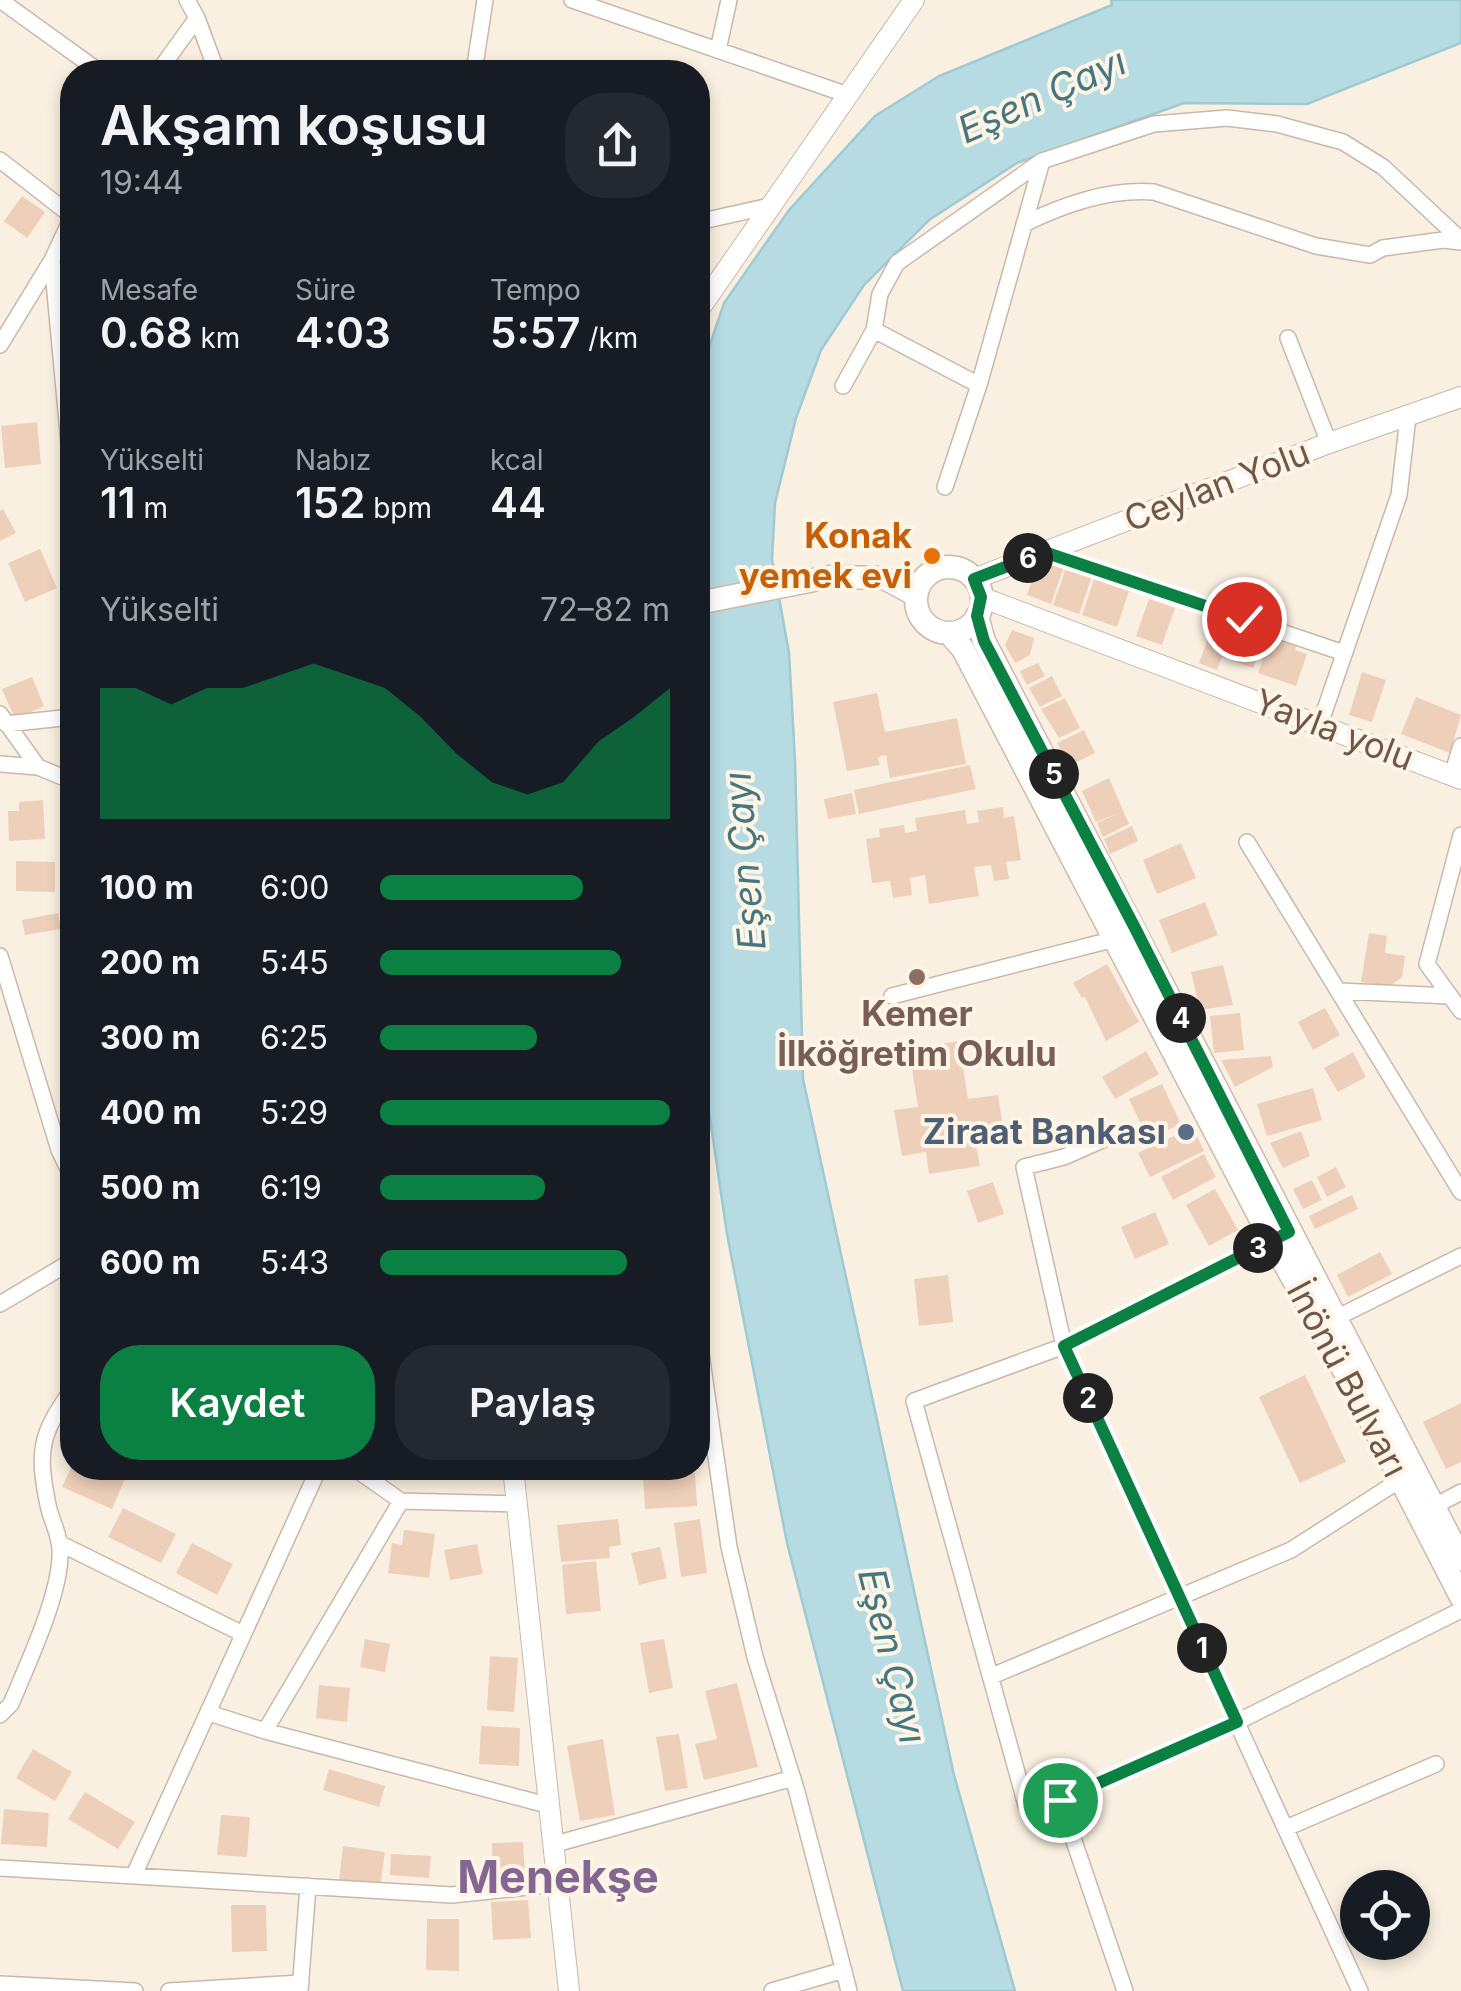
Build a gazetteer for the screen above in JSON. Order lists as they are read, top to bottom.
{
  "streets": {
    "main road": ["İnönü Bulvarı"],
    "street": ["Ceylan Yolu", "Yayla yolu"]
  },
  "crossings": [
    ["Ceylan Yolu", "Yayla yolu"],
    ["Ceylan Yolu", "İnönü Bulvarı"],
    ["Yayla yolu", "İnönü Bulvarı"]
  ],
  "districts": ["Menekşe"],
  "water": ["Eşen Çayı"],
  "places": ["Konak yemek evi", "Kemer İlköğretim Okulu", "Ziraat Bankası"],
  "page": {
    "heading": ["Akşam koşusu", "19:44"],
    "stats": [
      ["Mesafe", "0.68 km"],
      ["Süre", "4:03"],
      ["Tempo", "5:57 /km"],
      ["Yükselti", "11 m"],
      ["Nabız", "152 bpm"],
      ["kcal", "44"]
    ],
    "pins": [
      "6",
      "5",
      "4",
      "3",
      "2",
      "1"
    ],
    "chart": ["Yükselti", "72–82 m"],
    "list": [
      {
        "name": "100 m",
        "note": "6:00"
      },
      {
        "name": "200 m",
        "note": "5:45"
      },
      {
        "name": "300 m",
        "note": "6:25"
      },
      {
        "name": "400 m",
        "note": "5:29"
      },
      {
        "name": "500 m",
        "note": "6:19"
      },
      {
        "name": "600 m",
        "note": "5:43"
      }
    ],
    "buttons": ["Kaydet", "Paylaş"]
  }
}
